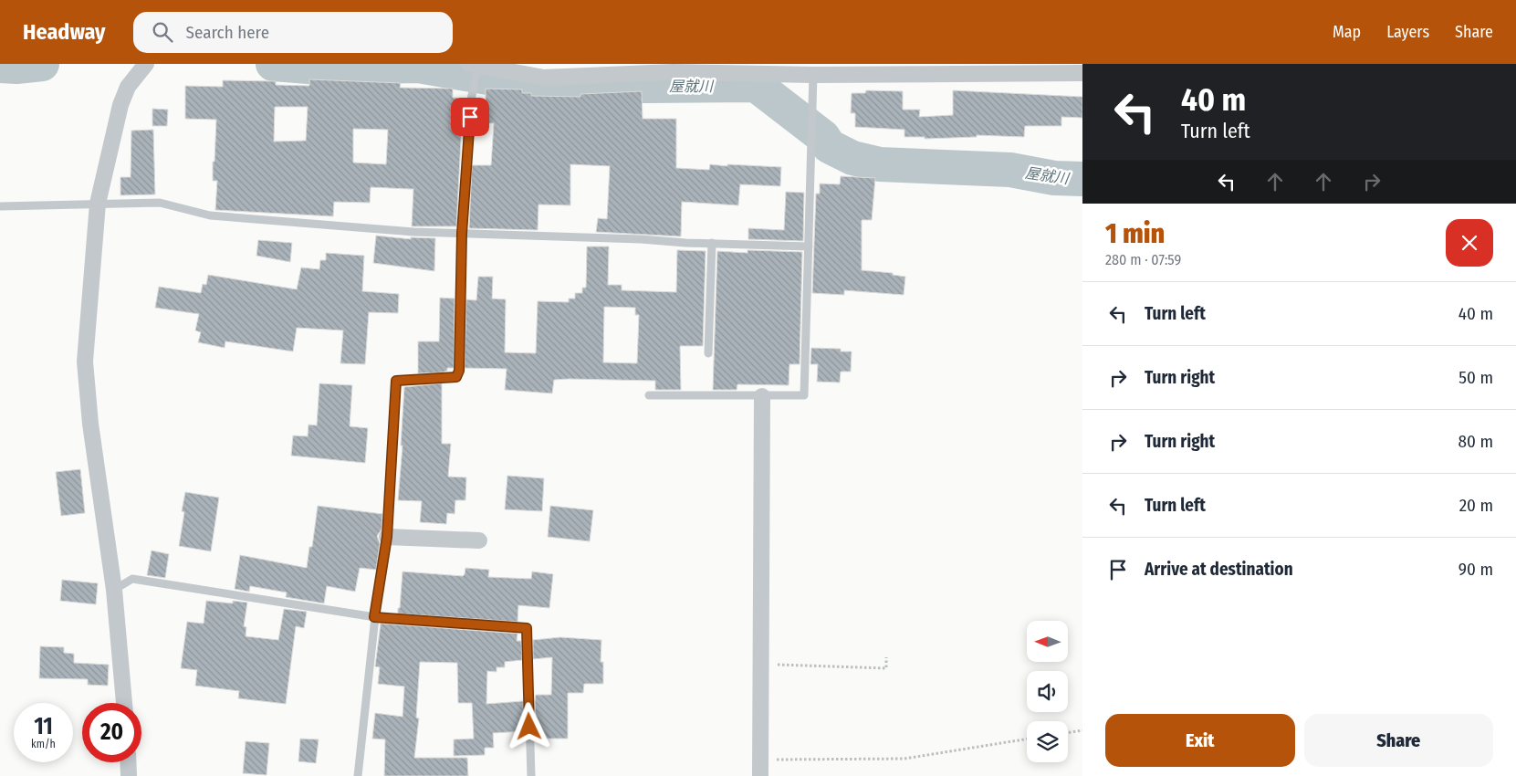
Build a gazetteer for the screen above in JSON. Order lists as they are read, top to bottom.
{
  "water": ["屋就川"],
  "north": "left",
  "page": {
    "header": "Headway",
    "search": "Search here",
    "nav": ["Map", "Layers", "Share"],
    "turn": ["40 m", "Turn left"],
    "heading": ["1 min", "280 m · 07:59"],
    "list": [
      {
        "name": "Turn left",
        "value": "40 m"
      },
      {
        "name": "Turn right",
        "value": "50 m"
      },
      {
        "name": "Turn right",
        "value": "80 m"
      },
      {
        "name": "Turn left",
        "value": "20 m"
      },
      {
        "name": "Arrive at destination",
        "value": "90 m"
      }
    ],
    "speed": "11 km/h",
    "limit": "20",
    "buttons": ["Exit", "Share"]
  }
}
